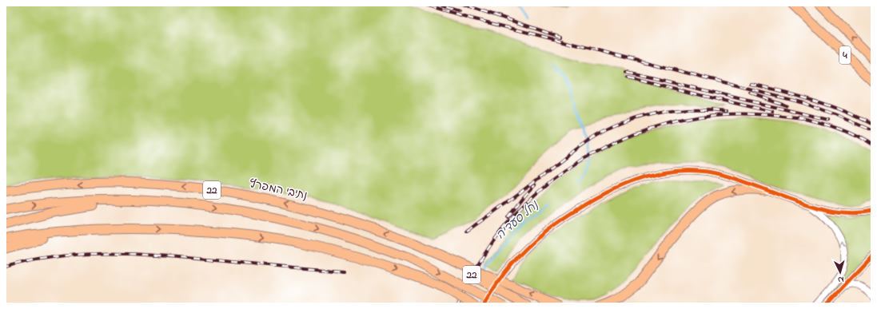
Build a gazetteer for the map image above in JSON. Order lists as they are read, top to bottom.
{
  "streets": {
    "highway": ["4", "22", "נתיבי המפרץ"]
  },
  "water": ["נחל סעדיה"],
  "north": "bottom"
}
